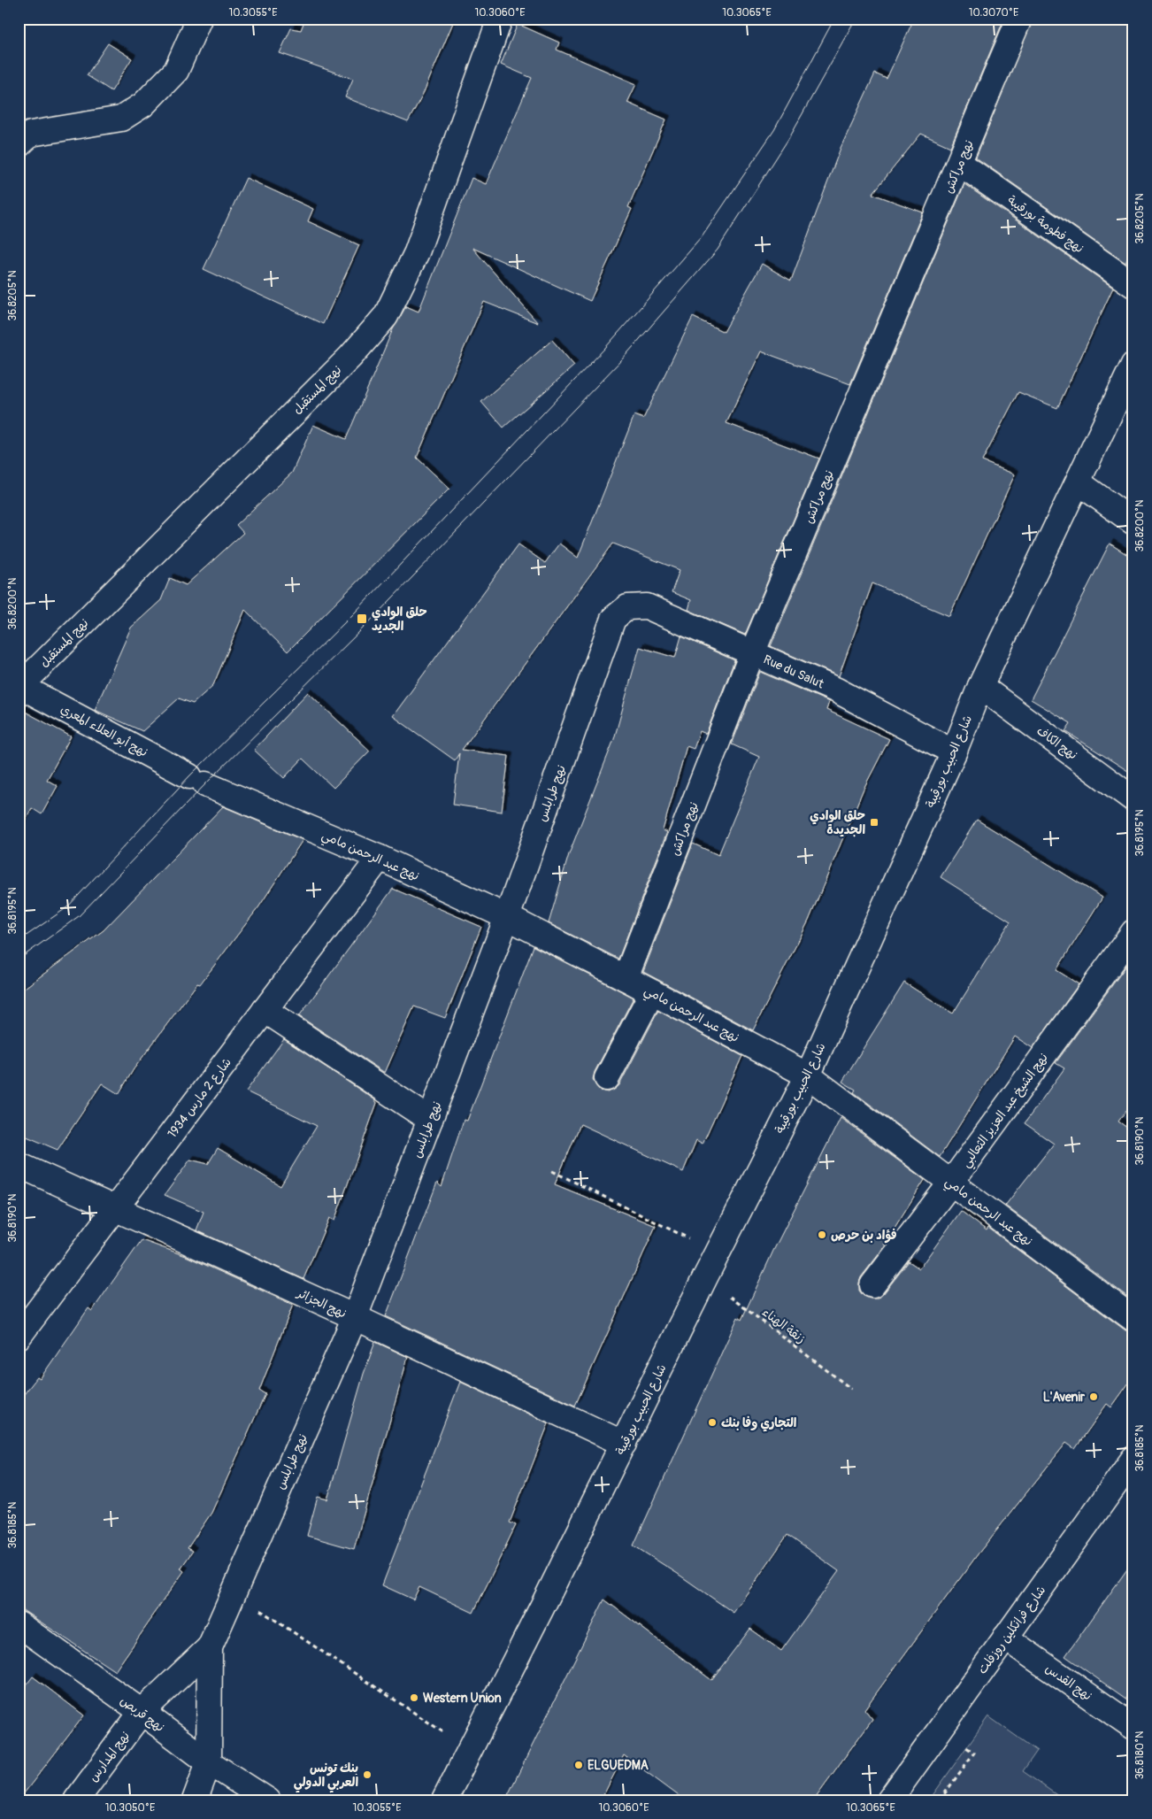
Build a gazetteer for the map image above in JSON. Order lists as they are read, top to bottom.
{
  "streets": {
    "street": [
      "نهج مراكش",
      "نهج فطومة بورقيبة",
      "نهج المستقبل",
      "Rue du Salut",
      "نهج أبو العلاء المعري",
      "نهج الكاف",
      "شارع الحبيب بورقيبة",
      "نهج طرابلس",
      "نهج عبد الرحمن مامي",
      "شارع 2 مارس 1934",
      "نهج الشيخ عبد العزيز الثعالبي",
      "نهج الجزائر",
      "شارع فرانكلين روزفلت",
      "نهج القدس",
      "نهج قربص",
      "نهج المدارس"
    ],
    "path": ["زنقة الهناء"]
  },
  "crossings": [
    ["نهج مراكش", "نهج فطومة بورقيبة"],
    ["نهج مراكش", "Rue du Salut"],
    ["نهج مراكش", "نهج عبد الرحمن مامي"],
    ["نهج المستقبل", "نهج أبو العلاء المعري"],
    ["Rue du Salut", "شارع الحبيب بورقيبة"],
    ["Rue du Salut", "نهج طرابلس"],
    ["نهج أبو العلاء المعري", "نهج عبد الرحمن مامي"],
    ["نهج الكاف", "شارع الحبيب بورقيبة"],
    ["شارع الحبيب بورقيبة", "نهج عبد الرحمن مامي"],
    ["شارع الحبيب بورقيبة", "نهج الجزائر"],
    ["شارع الحبيب بورقيبة", "زنقة الهناء"],
    ["نهج طرابلس", "نهج عبد الرحمن مامي"],
    ["نهج طرابلس", "نهج الجزائر"],
    ["نهج طرابلس", "نهج قربص"],
    ["نهج طرابلس", "نهج المدارس"],
    ["نهج عبد الرحمن مامي", "شارع 2 مارس 1934"],
    ["نهج عبد الرحمن مامي", "نهج الشيخ عبد العزيز الثعالبي"],
    ["شارع 2 مارس 1934", "نهج الجزائر"],
    ["شارع فرانكلين روزفلت", "نهج القدس"],
    ["نهج قربص", "نهج المدارس"]
  ],
  "places": {
    "transit": ["حلق الوادي الجديد", "حلق الوادي الجديدة"],
    "other": [
      "فؤاد بن حرص",
      "L'Avenir",
      "التجاري وفا بنك",
      "Western Union",
      "ELGUEDMA",
      "بنك تونس العربي الدولي"
    ]
  },
  "coordinates": [
    "10.3055°E",
    "10.3060°E",
    "10.3065°E",
    "10.3070°E",
    "36.8205°N",
    "36.8200°N",
    "36.8195°N",
    "36.8190°N",
    "36.8185°N",
    "36.8180°N",
    "10.3050°E"
  ]
}
